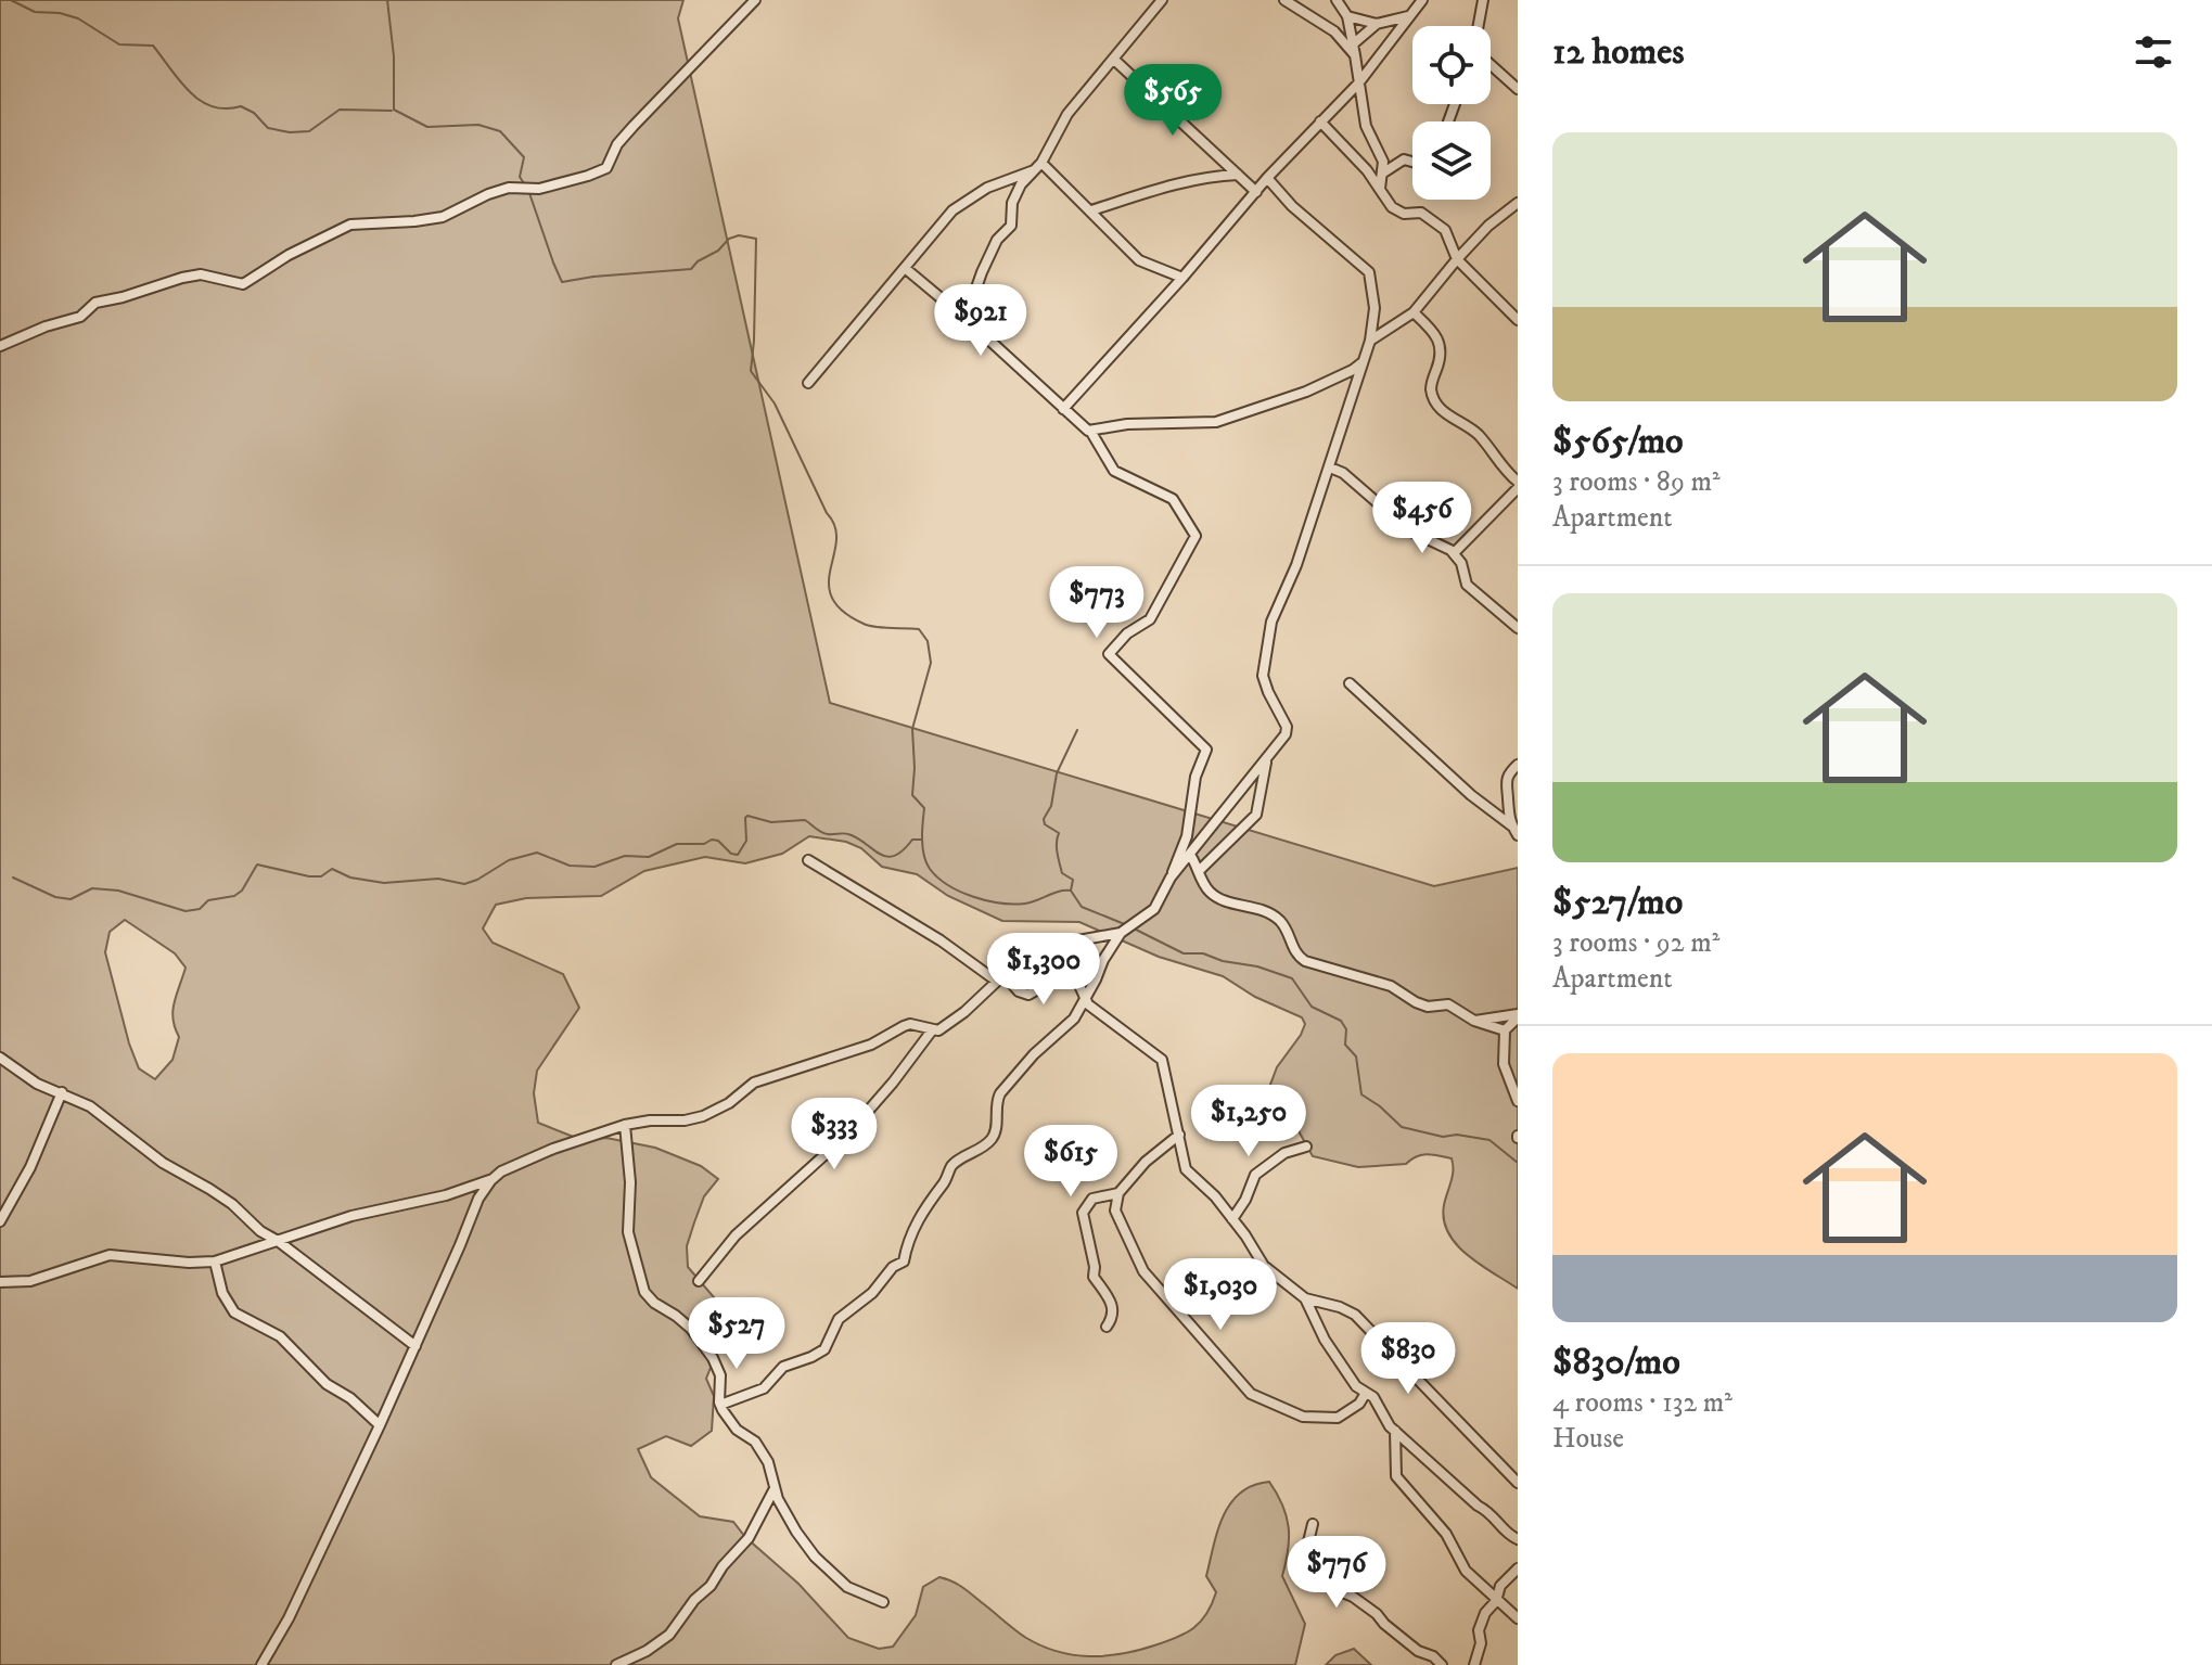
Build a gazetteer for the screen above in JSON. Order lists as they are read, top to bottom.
{
  "page": {
    "heading": "12 homes",
    "price": [
      "$565",
      "$921",
      "$456",
      "$773",
      "$1,300",
      "$1,250",
      "$333",
      "$615",
      "$1,030",
      "$527",
      "$830",
      "$776"
    ],
    "list": [
      {
        "name": "$565/mo",
        "note": "3 rooms · 89 m² · Apartment"
      },
      {
        "name": "$527/mo",
        "note": "3 rooms · 92 m² · Apartment"
      },
      {
        "name": "$830/mo",
        "note": "4 rooms · 132 m² · House"
      }
    ]
  }
}
